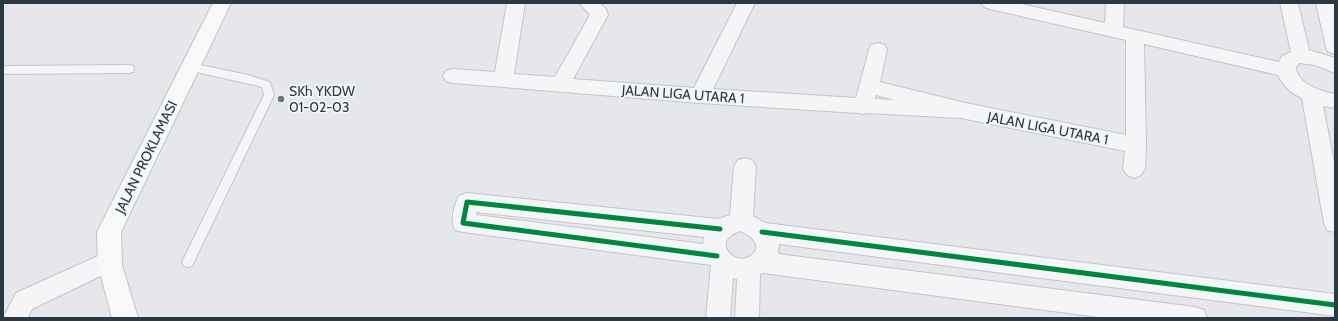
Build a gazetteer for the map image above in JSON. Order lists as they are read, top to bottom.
{
  "streets": {
    "main road": ["JALAN PROKLAMASI"],
    "street": ["JALAN LIGA UTARA 1"]
  },
  "places": ["SKh YKDW 01-02-03"]
}
